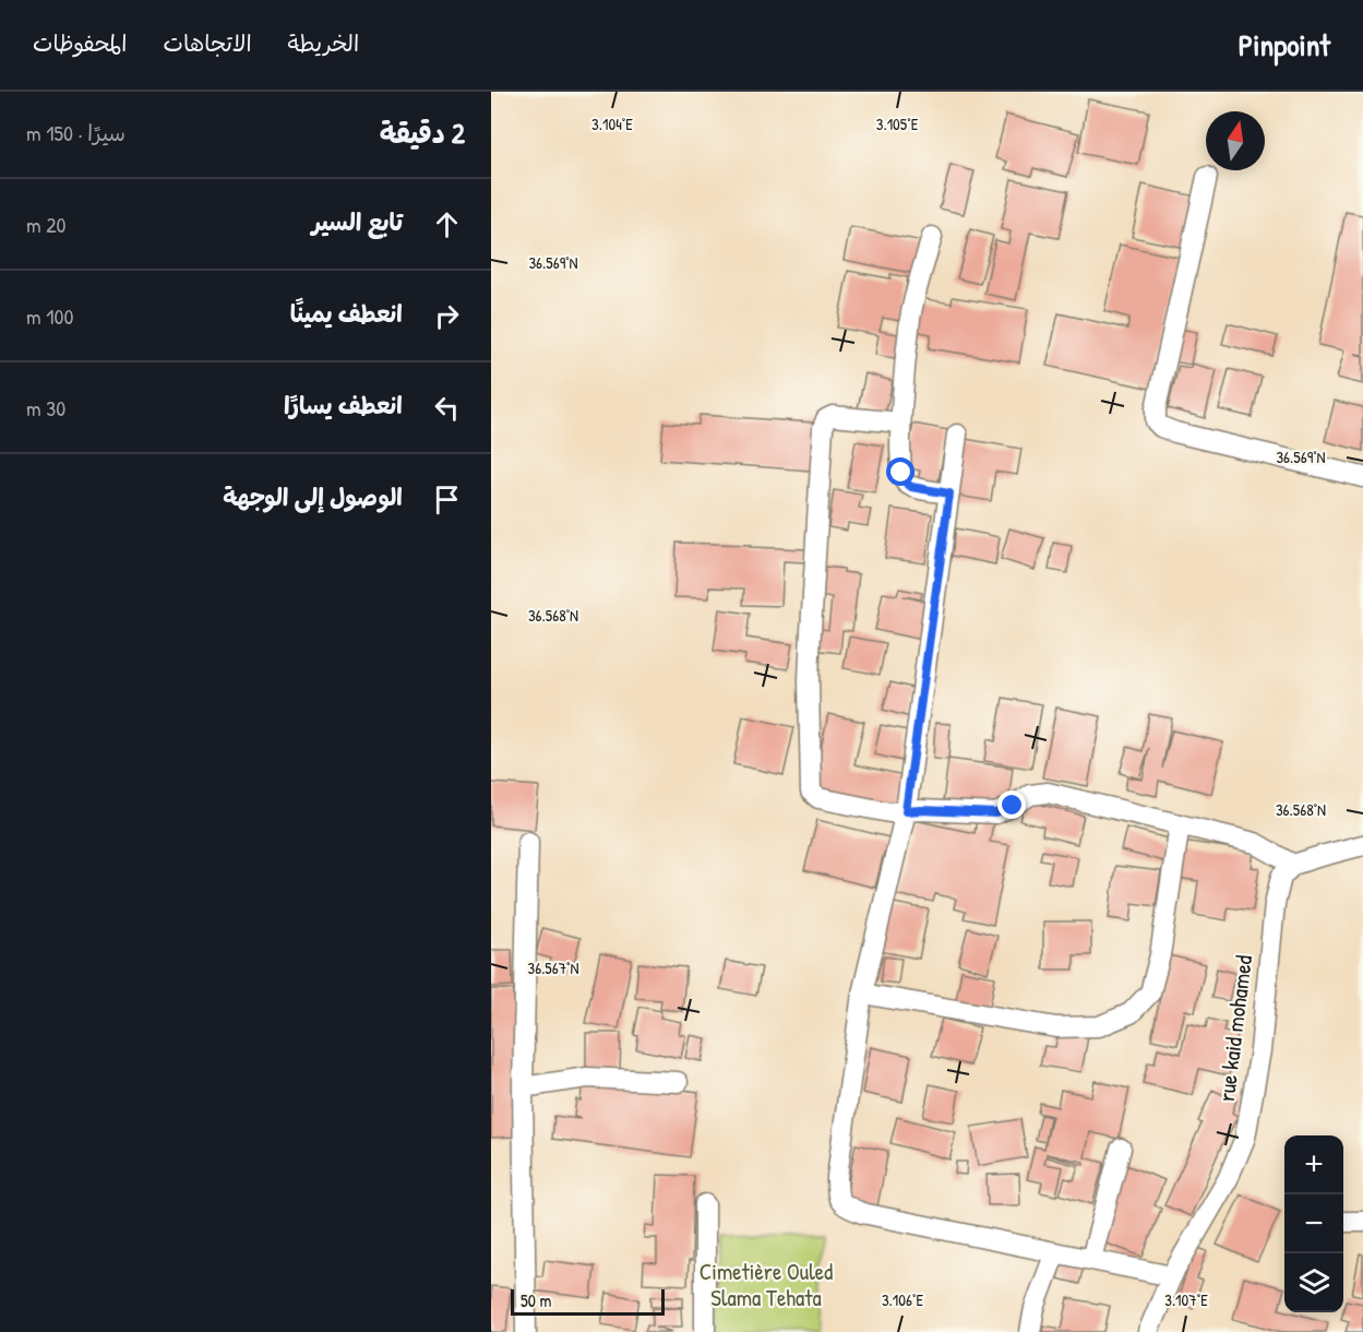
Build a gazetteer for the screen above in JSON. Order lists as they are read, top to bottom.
{
  "streets": {
    "street": ["rue kaid mohamed"]
  },
  "parks": ["Cimetière Ouled Slama Tehata"],
  "scale_bar": "50 m",
  "north": "top",
  "page": {
    "header": "Pinpoint",
    "nav": ["الخريطة", "الاتجاهات", "المحفوظات"],
    "heading": ["2 دقيقة", "سيرًا · 150 m"],
    "list": [
      ["تابع السير", "20 m"],
      ["انعطف يمينًا", "100 m"],
      ["انعطف يسارًا", "30 m"],
      "الوصول إلى الوجهة"
    ],
    "map_buttons": ["+", "−"],
    "scale": "50 m"
  },
  "coordinates": [
    "3.104°E",
    "3.105°E",
    "36.569°N",
    "36.568°N",
    "36.567°N",
    "3.106°E",
    "3.107°E"
  ]
}
